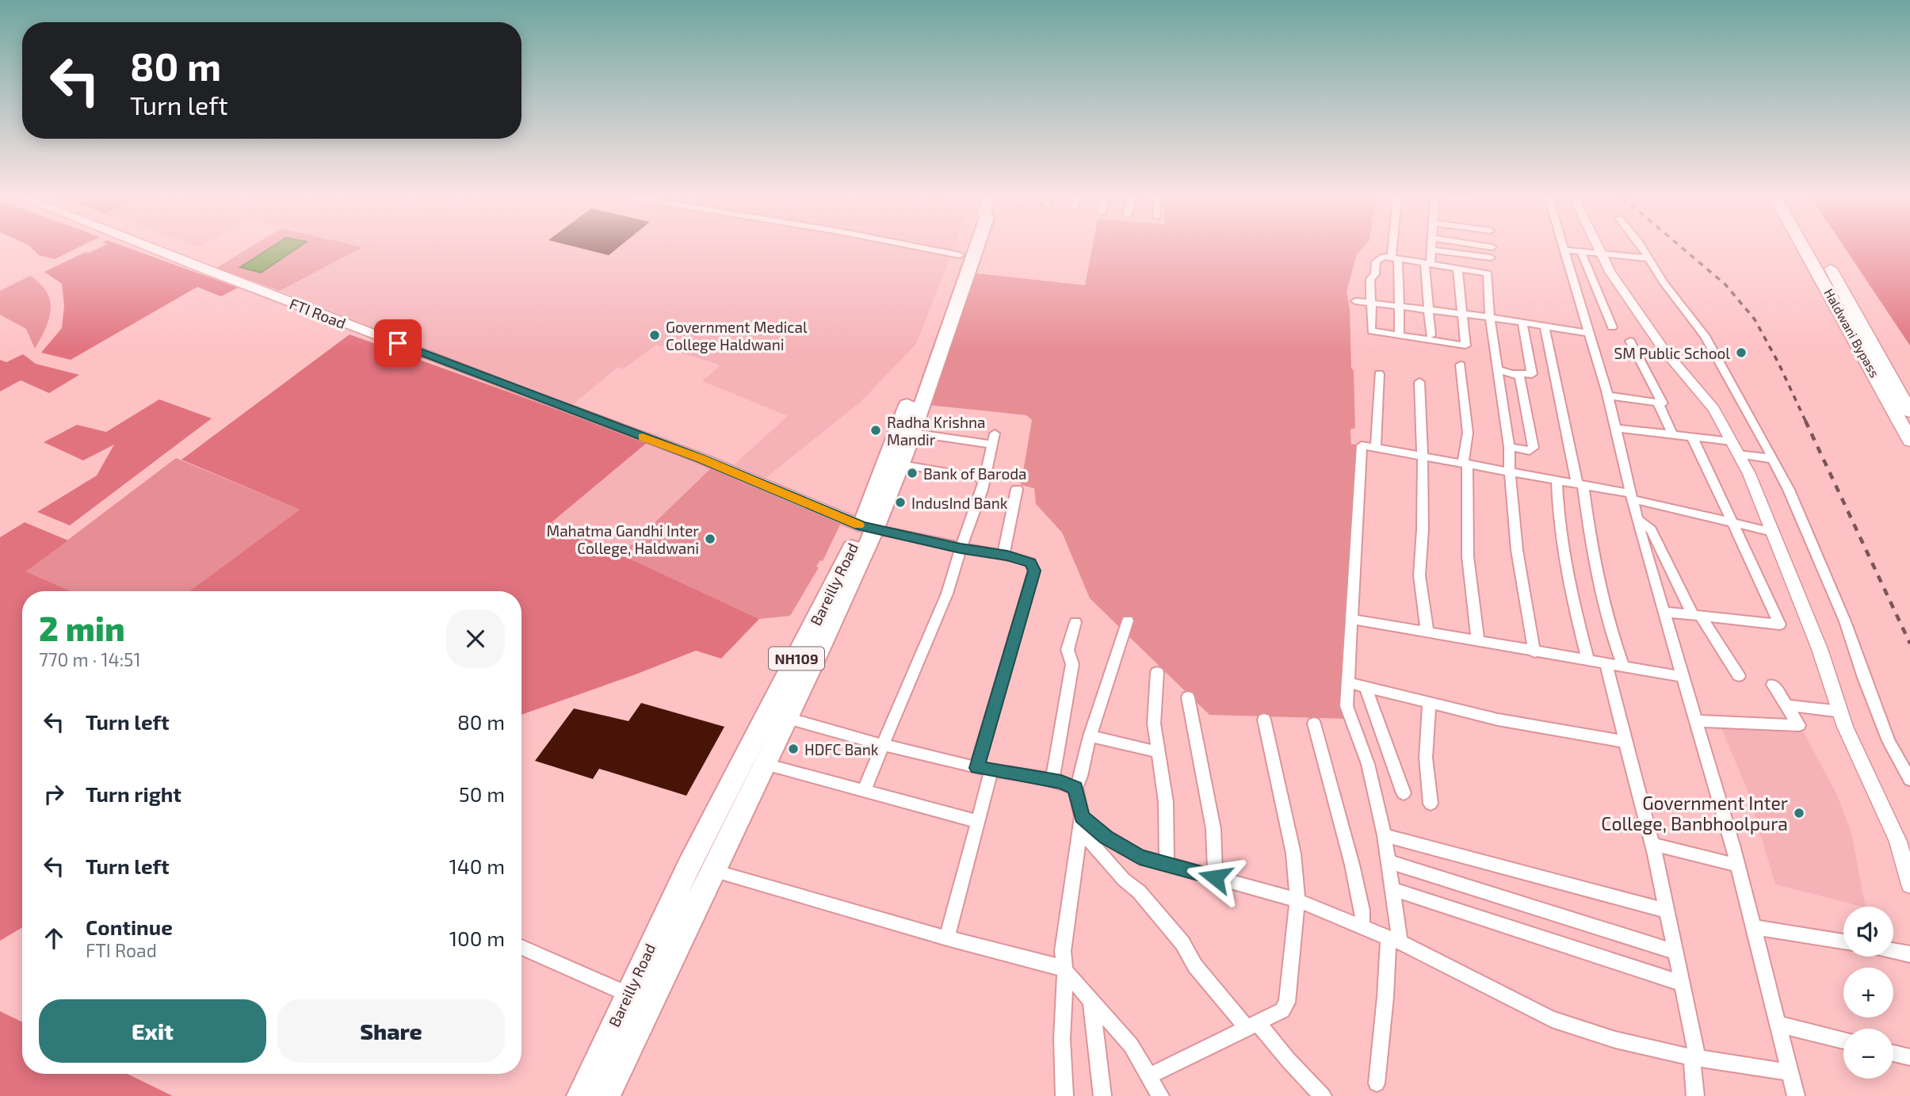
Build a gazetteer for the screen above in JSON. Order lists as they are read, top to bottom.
{
  "streets": {
    "highway": ["Bareilly Road", "NH109"],
    "main road": ["FTI Road", "Haldwani Bypass"]
  },
  "crossings": [
    ["FTI Road", "Bareilly Road"]
  ],
  "places": [
    "Government Medical College Haldwani",
    "SM Public School",
    "Radha Krishna Mandir",
    "Bank of Baroda",
    "IndusInd Bank",
    "Mahatma Gandhi Inter College, Haldwani",
    "HDFC Bank",
    "Government Inter College, Banbhoolpura"
  ],
  "page": {
    "turn": ["80 m", "Turn left"],
    "heading": ["2 min", "770 m · 14:51"],
    "list": [
      {
        "name": "Turn left",
        "value": "80 m"
      },
      {
        "name": "Turn right",
        "value": "50 m"
      },
      {
        "name": "Turn left",
        "value": "140 m"
      },
      {
        "name": "Continue",
        "note": "FTI Road",
        "value": "100 m"
      }
    ],
    "map_buttons": ["+", "−"],
    "buttons": ["Exit", "Share"]
  }
}
